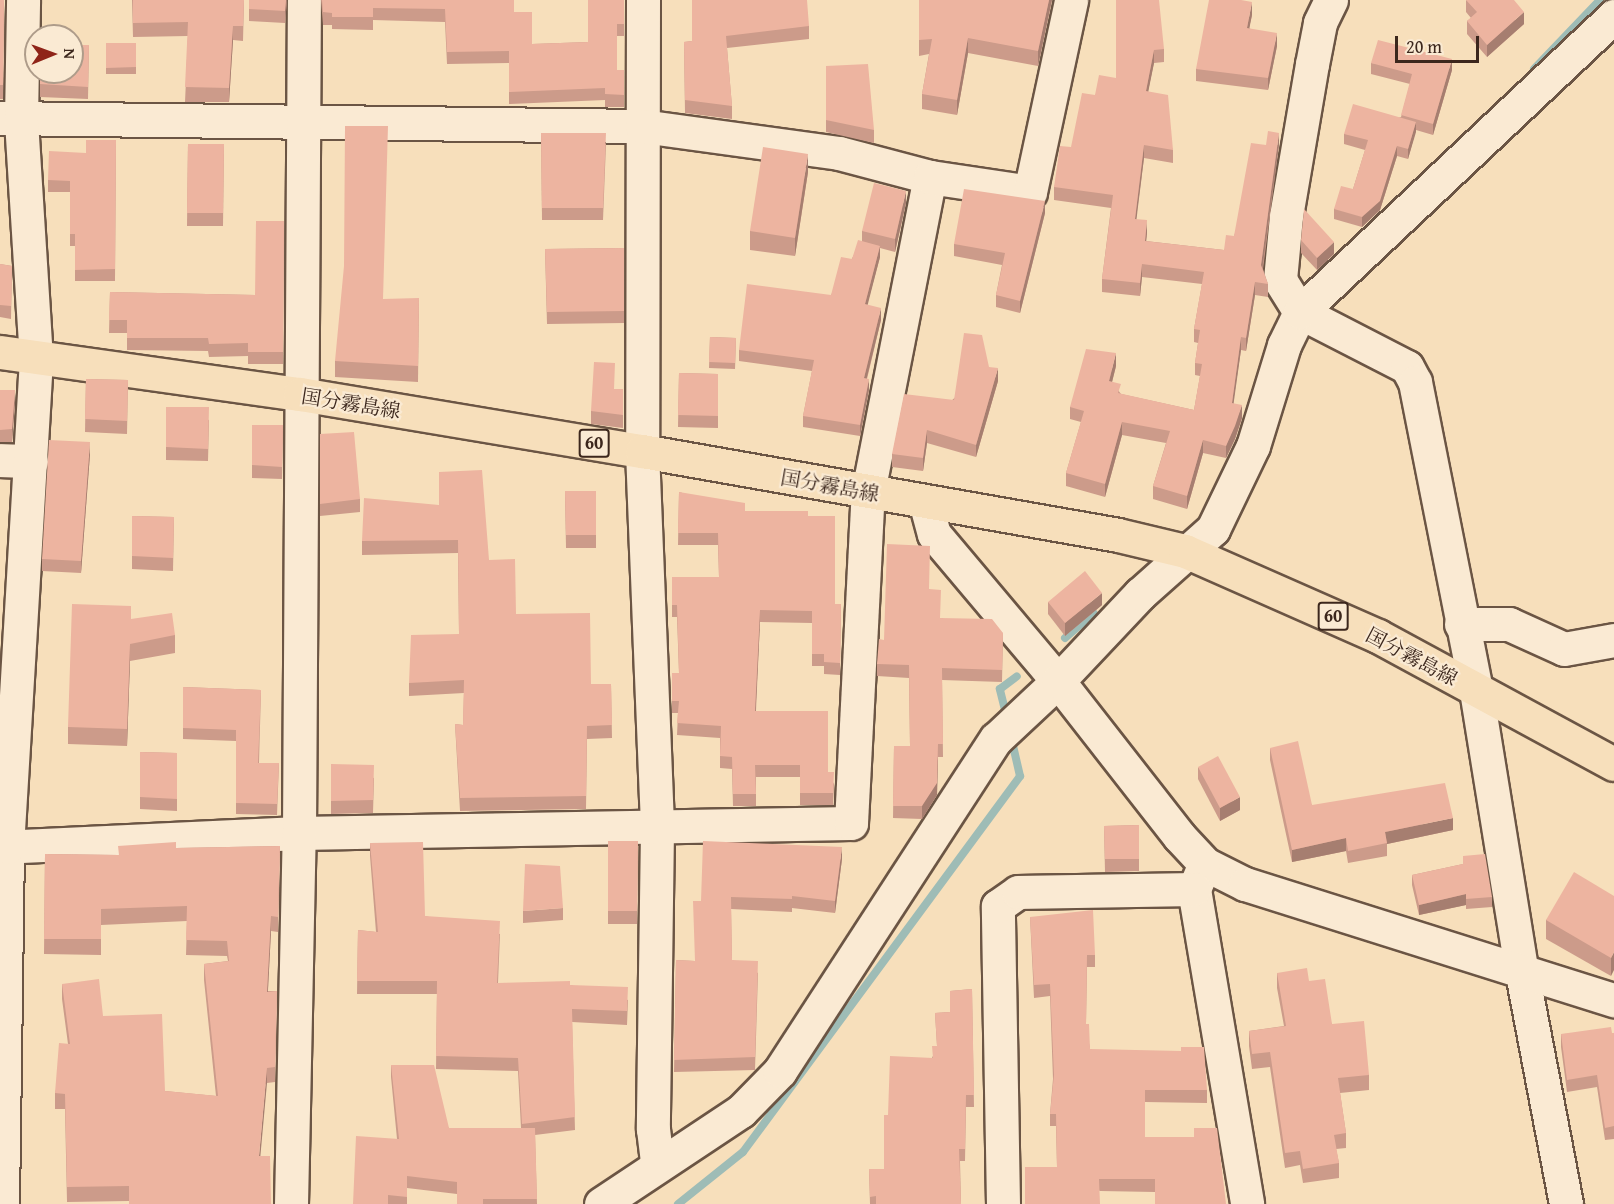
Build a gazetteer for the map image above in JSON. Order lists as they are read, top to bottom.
{
  "streets": {
    "main road": ["国分霧島線", "60"]
  },
  "scale_bar": "20 m",
  "north": "right"
}
